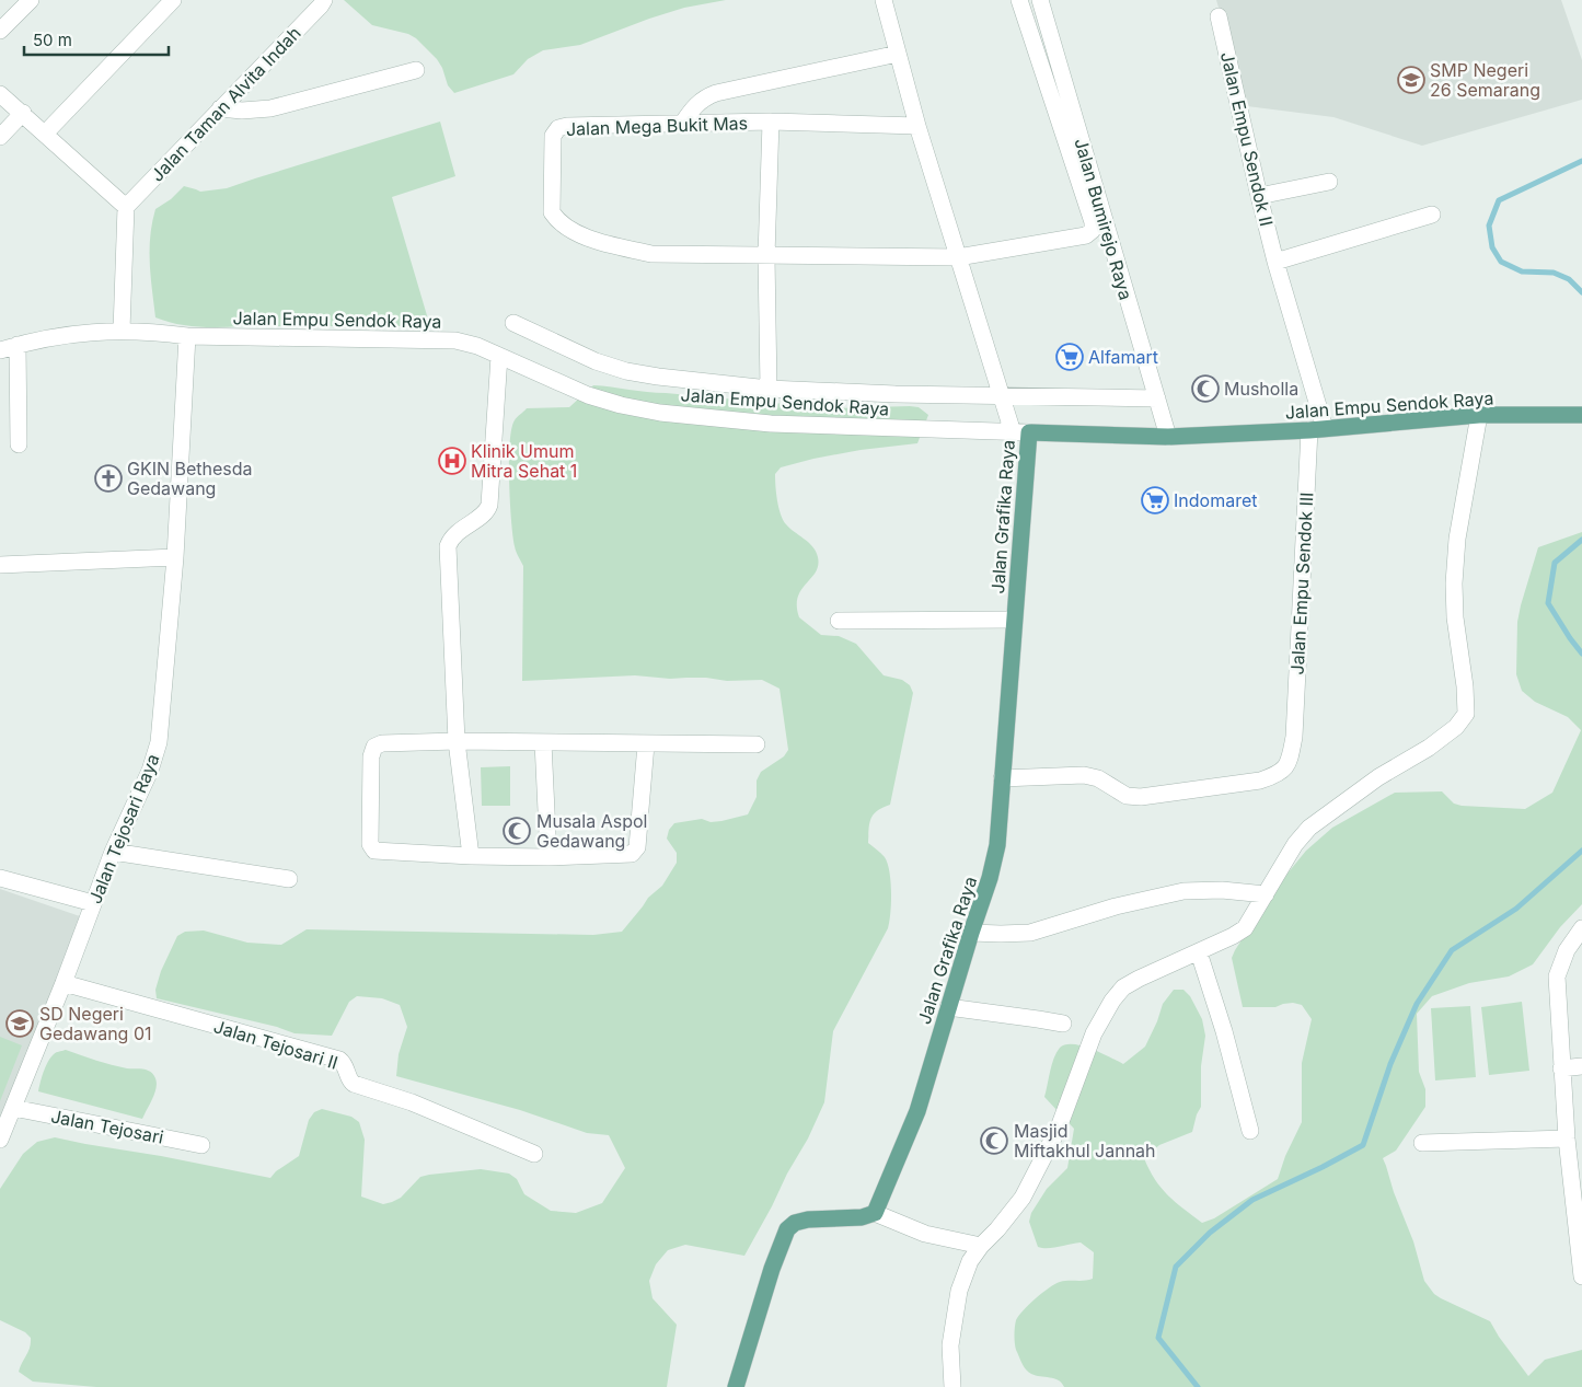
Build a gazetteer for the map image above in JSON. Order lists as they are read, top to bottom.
{
  "streets": {
    "main road": ["Jalan Empu Sendok Raya", "Jalan Grafika Raya"],
    "street": [
      "Jalan Taman Alvita Indah",
      "Jalan Mega Bukit Mas",
      "Jalan Empu Sendok II",
      "Jalan Bumirejo Raya",
      "Jalan Empu Sendok III",
      "Jalan Tejosari Raya",
      "Jalan Tejosari II",
      "Jalan Tejosari"
    ]
  },
  "crossings": [
    ["Jalan Empu Sendok II", "Jalan Empu Sendok Raya"],
    ["Jalan Empu Sendok II", "Jalan Empu Sendok III"],
    ["Jalan Bumirejo Raya", "Jalan Empu Sendok Raya"],
    ["Jalan Empu Sendok Raya", "Jalan Grafika Raya"],
    ["Jalan Empu Sendok Raya", "Jalan Empu Sendok III"],
    ["Jalan Empu Sendok Raya", "Jalan Tejosari Raya"],
    ["Jalan Grafika Raya", "Jalan Empu Sendok III"],
    ["Jalan Tejosari Raya", "Jalan Tejosari II"],
    ["Jalan Tejosari Raya", "Jalan Tejosari"]
  ],
  "places": {
    "school or university": ["SMP Negeri 26 Semarang", "SD Negeri Gedawang 01"],
    "supermarket": ["Alfamart", "Indomaret"],
    "mosque": ["Musholla", "Musala Aspol Gedawang", "Masjid Miftakhul Jannah"],
    "hospital": ["Klinik Umum Mitra Sehat 1"],
    "church": ["GKIN Bethesda Gedawang"]
  },
  "scale_bar": "50 m"
}
